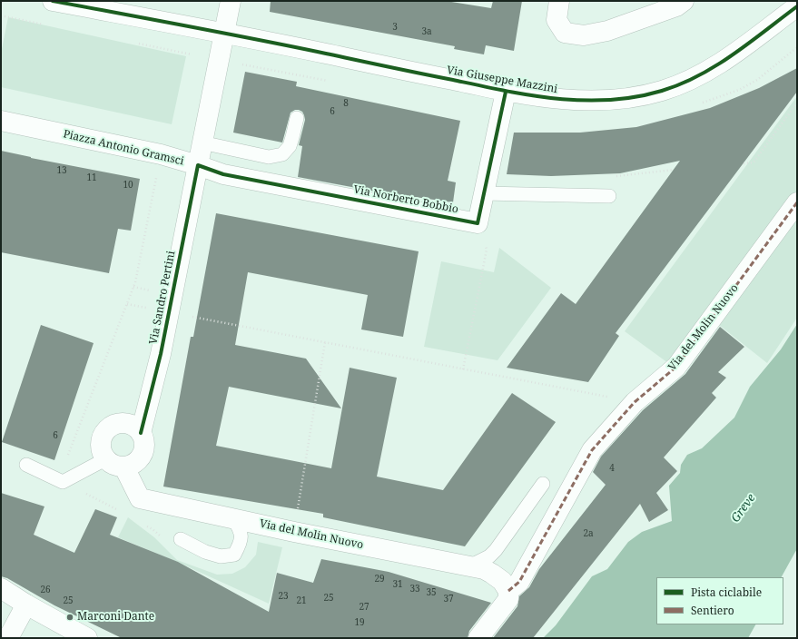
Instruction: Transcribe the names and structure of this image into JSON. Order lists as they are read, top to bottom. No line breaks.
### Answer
{"streets":{"street":["Via Giuseppe Mazzini","Piazza Antonio Gramsci","Via Norberto Bobbio","Via Sandro Pertini","Via del Molin Nuovo"]},"crossings":[["Via Giuseppe Mazzini","Piazza Antonio Gramsci"],["Piazza Antonio Gramsci","Via Norberto Bobbio"],["Piazza Antonio Gramsci","Via Sandro Pertini"],["Via Norberto Bobbio","Via Sandro Pertini"],["Via Sandro Pertini","Via del Molin Nuovo"]],"water":["Greve"],"places":["Marconi Dante"],"house_numbers":["3","3a","8","6","13","11","10","6","4","2a","29","31","33","26","35","23","25","37","25","21","27","19"],"legend":["Pista ciclabile","Sentiero"]}
